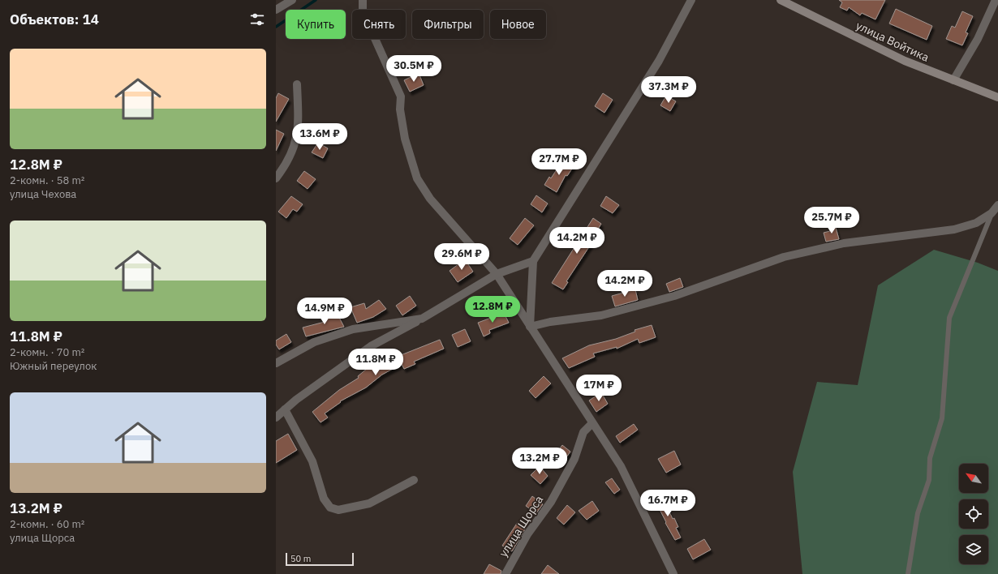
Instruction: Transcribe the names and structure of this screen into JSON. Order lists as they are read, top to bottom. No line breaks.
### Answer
{"streets":{"main road":["улица Войтика"],"street":["улица Щорса"]},"scale_bar":"50 m","north":"top left","page":{"heading":"Объектов: 14","chip":["Купить","Снять","Фильтры","Новое"],"list":[{"name":"12.8M ₽","note":"2-комн. · 58 m² · улица Чехова"},{"name":"11.8M ₽","note":"2-комн. · 70 m² · Южный переулок"},{"name":"13.2M ₽","note":"2-комн. · 60 m² · улица Щорса"}],"price":["30.5M ₽","37.3M ₽","13.6M ₽","27.7M ₽","25.7M ₽","14.2M ₽","29.6M ₽","14.2M ₽","12.8M ₽","14.9M ₽","11.8M ₽","17M ₽","13.2M ₽","16.7M ₽"],"scale":"50 m"}}
